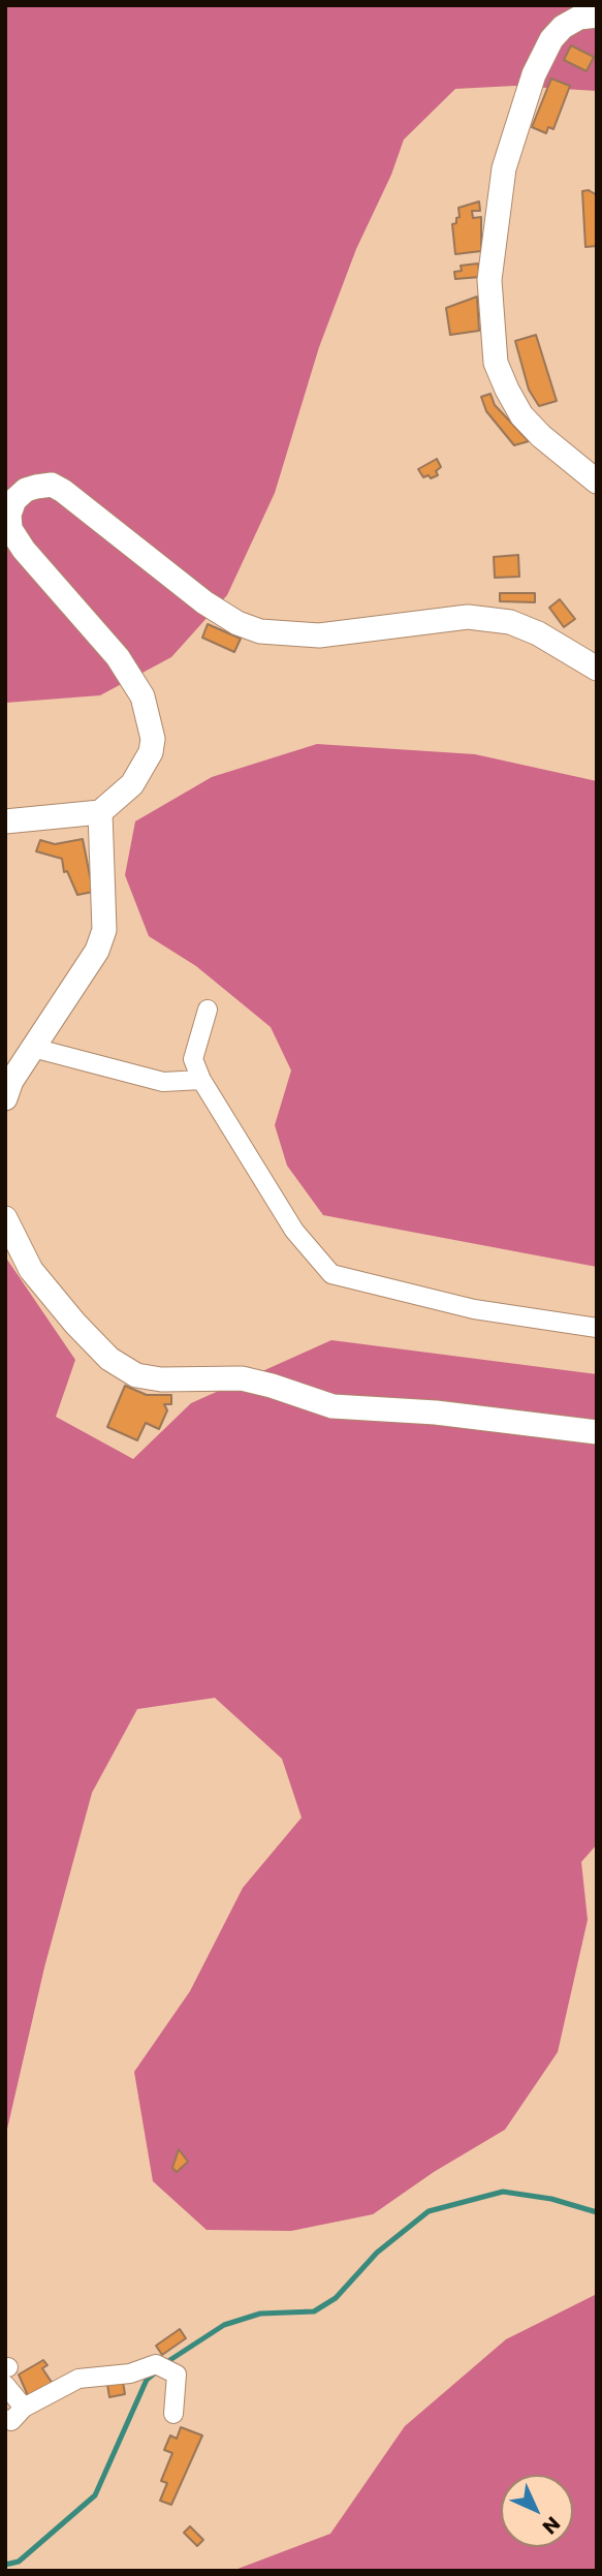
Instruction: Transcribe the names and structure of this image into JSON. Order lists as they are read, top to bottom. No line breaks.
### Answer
{"north":"bottom right"}
